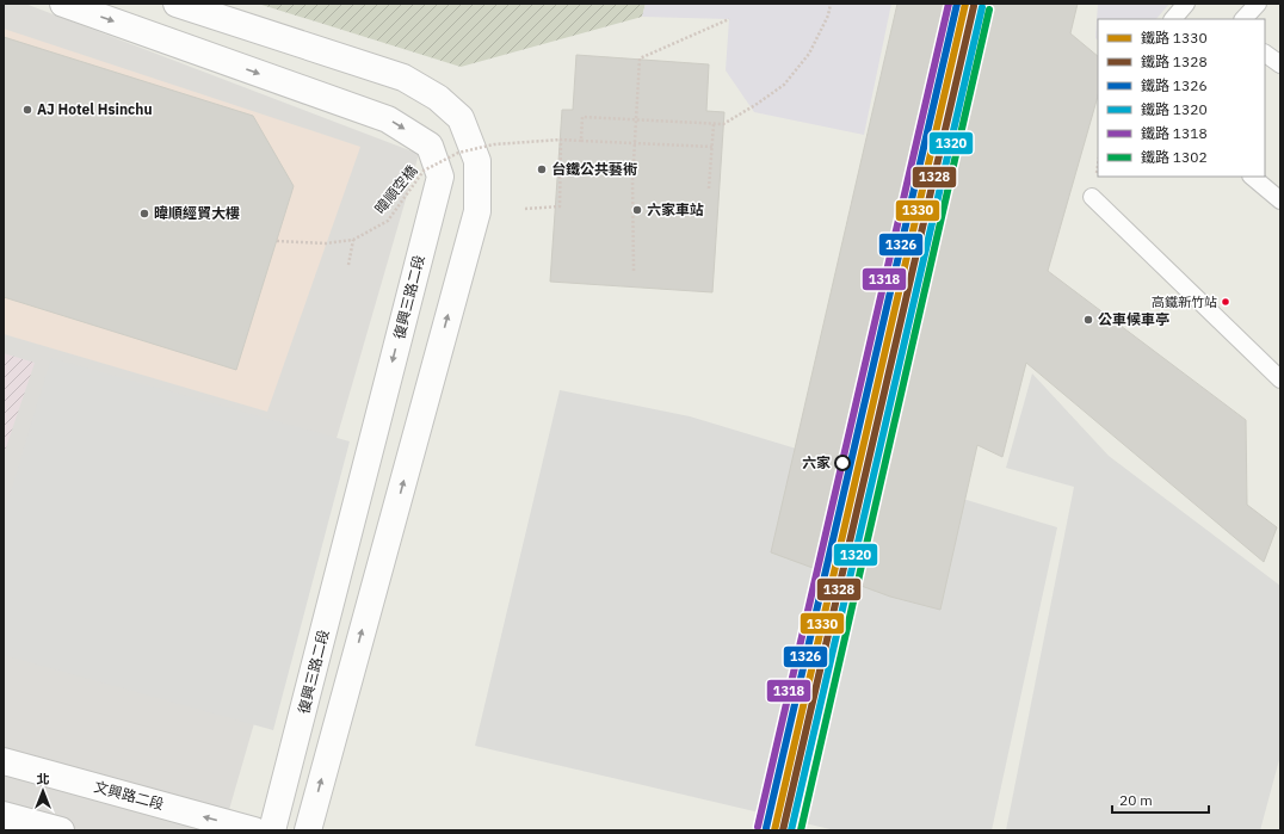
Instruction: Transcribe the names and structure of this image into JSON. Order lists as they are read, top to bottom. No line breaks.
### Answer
{"streets":{"street":["復興三路二段","文興路二段"],"path":["暐順空橋"]},"one_way":["文興路二段"],"places":["AJ Hotel Hsinchu","台鐵公共藝術","六家車站","暐順經貿大樓","高鐵新竹站","公車候車亭","六家"],"lines":["rail line 1330","rail line 1326","rail line 1318","rail line 1328","rail line 1320","rail line 1302"],"legend":["鐵路 1330","鐵路 1328","鐵路 1326","鐵路 1320","鐵路 1318","鐵路 1302"],"scale_bar":"20 m","north":"top"}
